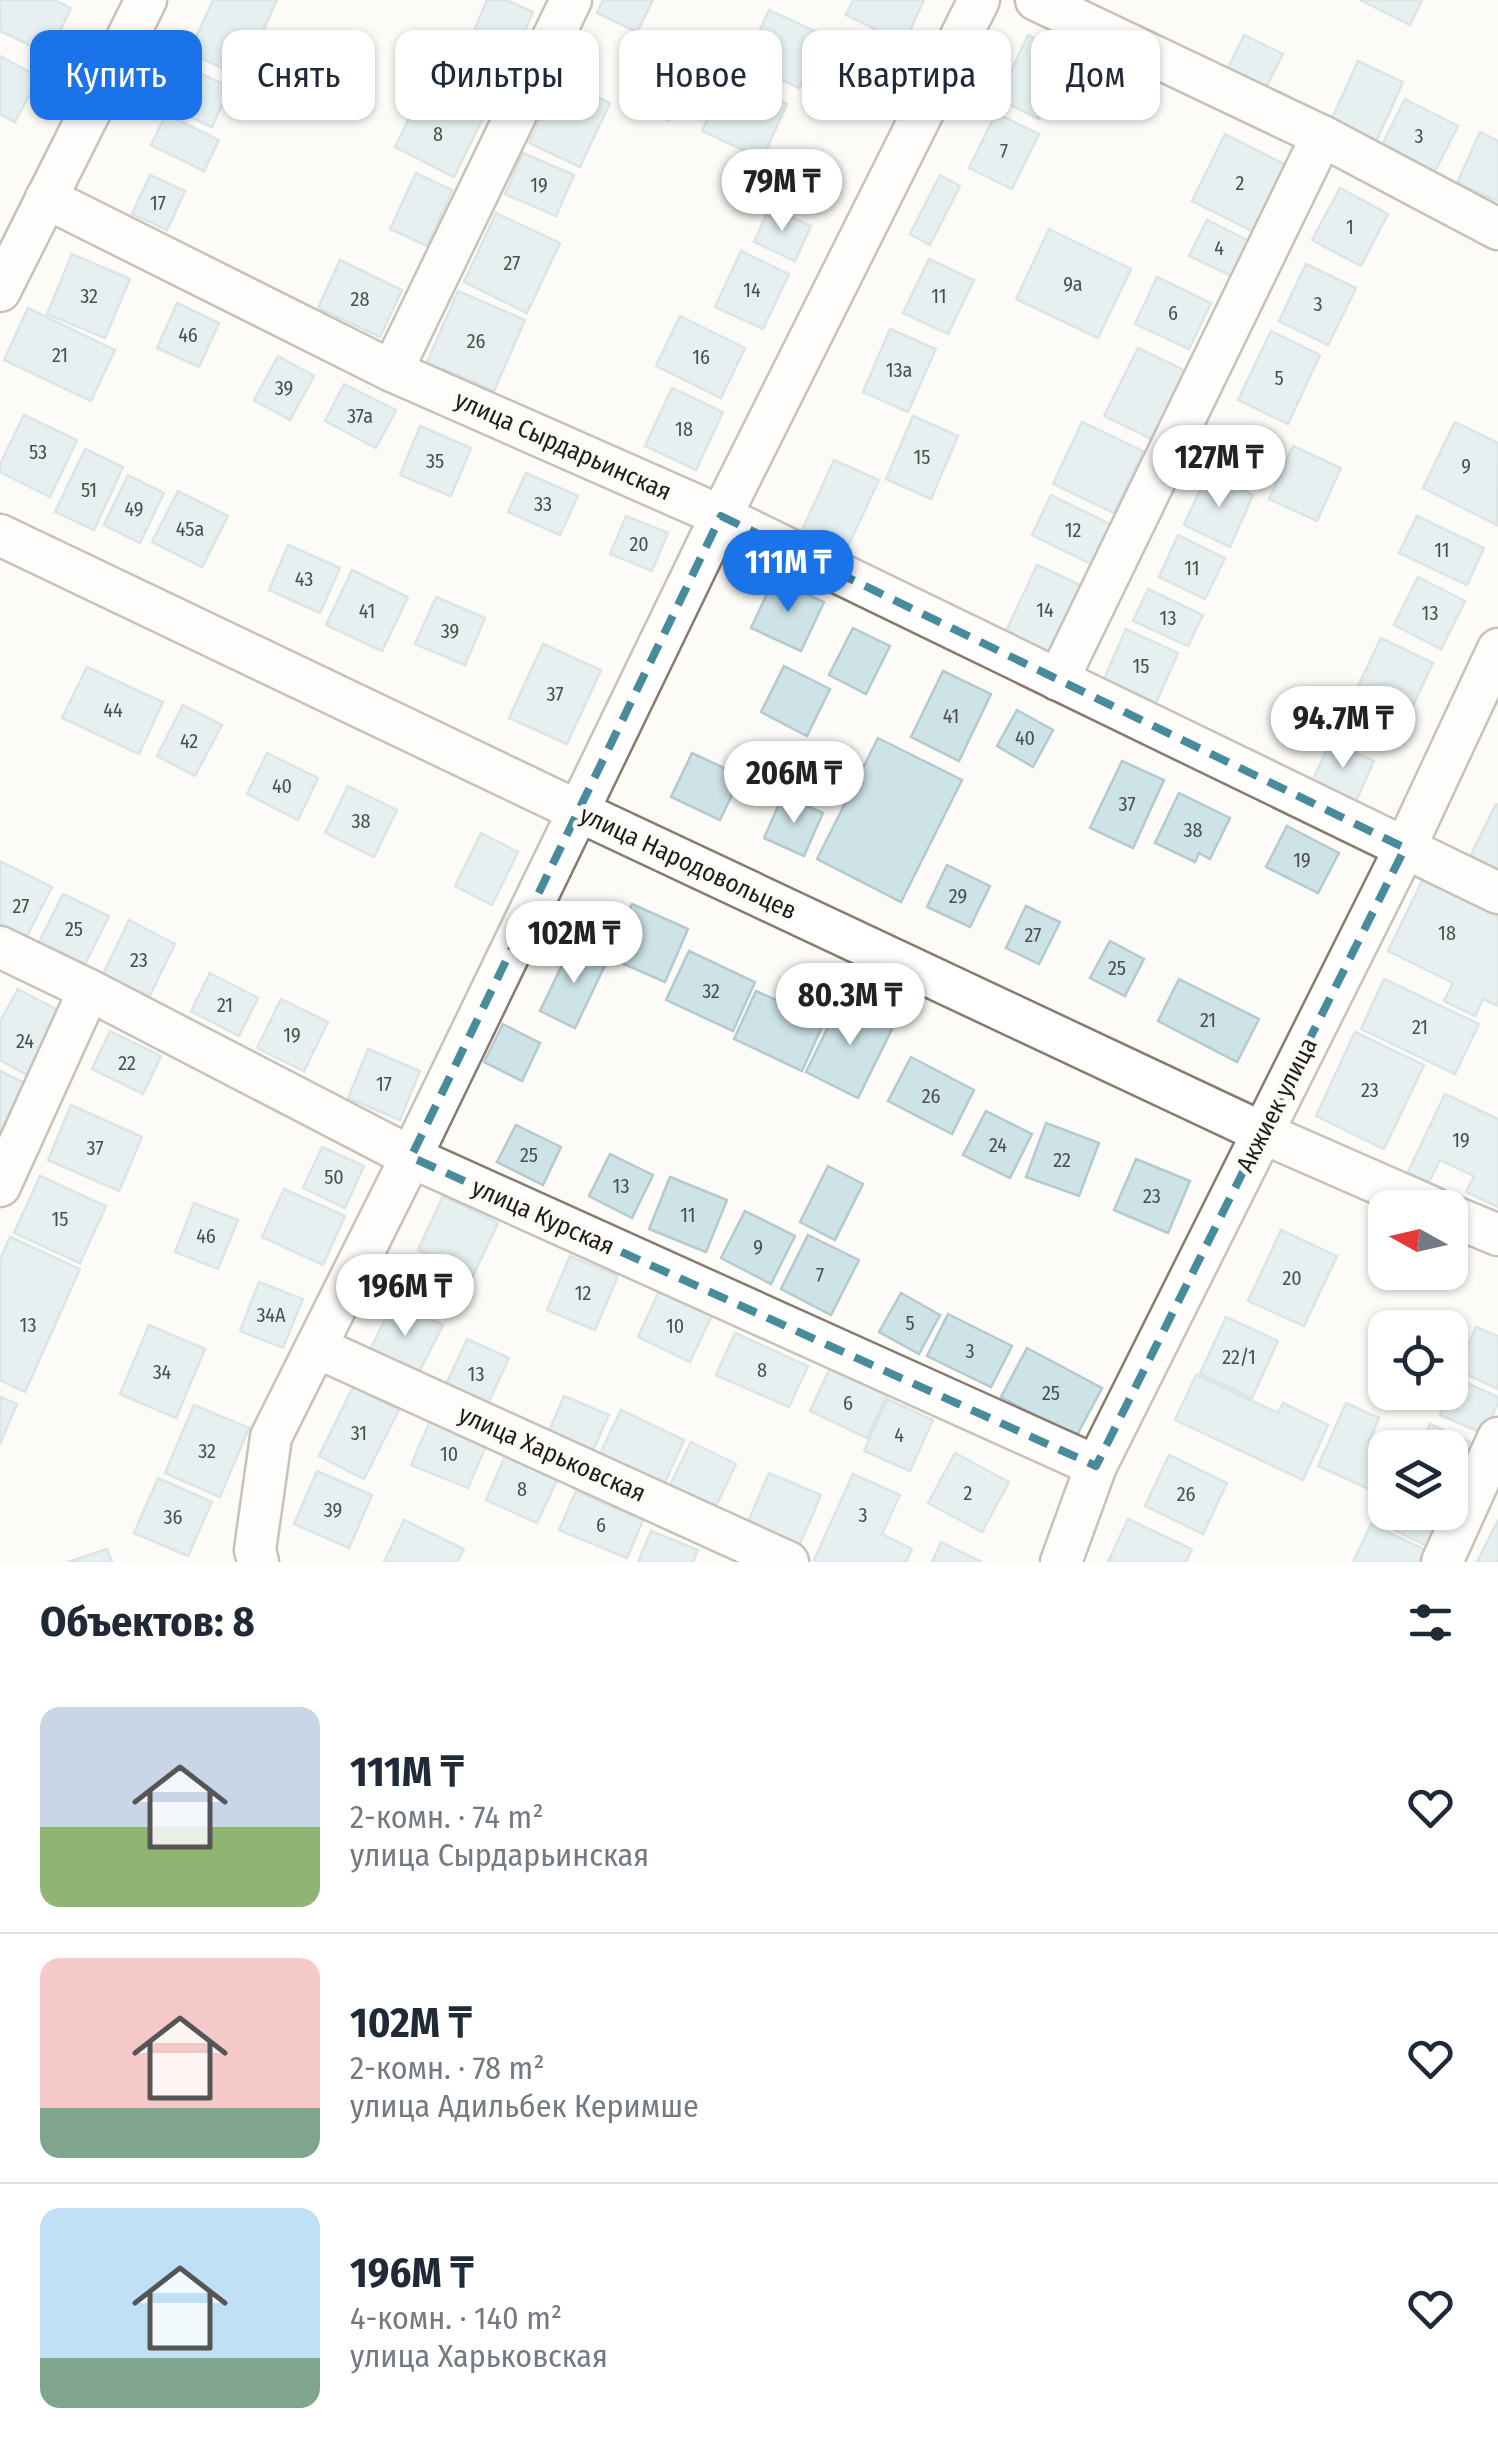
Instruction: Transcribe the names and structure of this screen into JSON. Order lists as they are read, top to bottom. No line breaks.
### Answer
{"streets":{"street":["улица Сырдарьинская","улица Народовольцев","Акжиек улица","улица Курская","улица Харьковская"]},"crossings":[["улица Сырдарьинская","Акжиек улица"],["улица Народовольцев","Акжиек улица"],["Акжиек улица","улица Курская"]],"house_numbers":["8","3","7","2","19","17","1","4","27","9а","14","32","11","28","3","6","46","26","21","16","13а","5","39","37а","18","53","15","35","9","51","33","49","45а","12","20","11","11","43","14","41","13","13","39","15","37","44","41","40","42","40","37","38","38","19","29","27","25","18","27","23","25","32","21","21","21","19","24","22","17","23","26","19","24","37","25","22","50","13","23","11","15","46","9","7","20","12","34А","5","13","10","3","22/1","8","34","13","25","6","31","4","32","10","8","2","26","39","3","36","6"],"north":"left","page":{"chip":["Купить","Снять","Фильтры","Новое","Квартира","Дом"],"price":["79M ₸","127M ₸","111M ₸","94.7M ₸","206M ₸","102M ₸","80.3M ₸","196M ₸"],"heading":"Объектов: 8","list":[{"name":"111M ₸","note":"2-комн. · 74 m² · улица Сырдарьинская"},{"name":"102M ₸","note":"2-комн. · 78 m² · улица Адильбек Керимше"},{"name":"196M ₸","note":"4-комн. · 140 m² · улица Харьковская"}]}}
